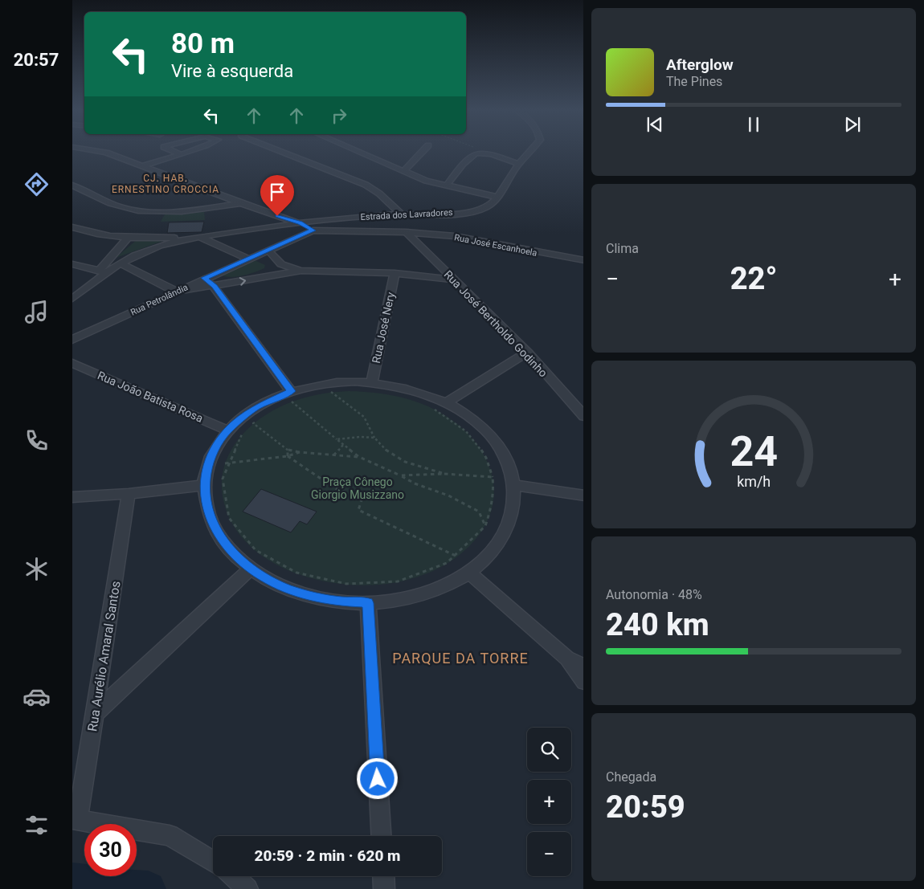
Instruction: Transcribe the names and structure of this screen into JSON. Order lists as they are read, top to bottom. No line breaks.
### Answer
{"streets":{"street":["Estrada dos Lavradores","Rua José Escanhoela","Rua Petrolândia","Rua José Bertholdo Godinho","Rua José Nery","Rua João Batista Rosa","Rua Aurélio Amaral Santos"]},"crossings":[["Rua José Escanhoela","Rua Petrolândia"],["Rua José Escanhoela","Rua José Bertholdo Godinho"]],"districts":["CJ. HAB. ERNESTINO CROCCIA","PARQUE DA TORRE"],"parks":["Praça Cônego Giorgio Musizzano"],"page":{"tabs":"20:57","turn":["80 m","Vire à esquerda"],"song":["Afterglow","The Pines"],"tile":["Clima",["Autonomia · 48%","240 km"],["Chegada","20:59"]],"heat":["−","22°","+"],"map_buttons":["+","−"],"limit":"30","trip":"20:59 · 2 min · 620 m","gauge":["24","km/h"]}}
